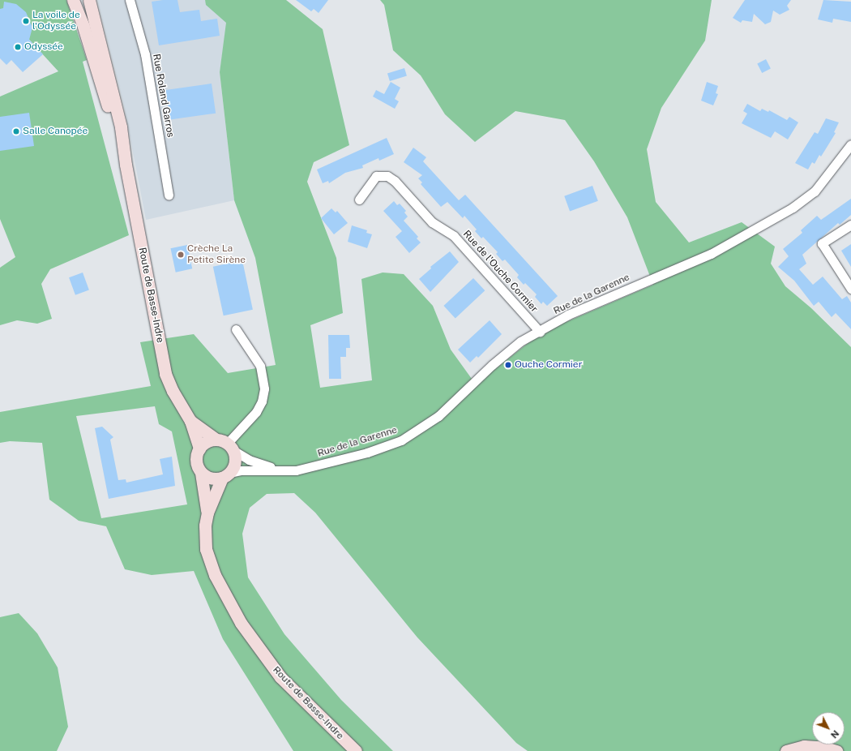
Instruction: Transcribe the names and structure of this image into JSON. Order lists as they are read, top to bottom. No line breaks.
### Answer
{"streets":{"main road":["Route de Basse-Indre"],"street":["Rue Roland Garros","Rue de l'Ouche Cormier","Rue de la Garenne"]},"crossings":[["Rue de l'Ouche Cormier","Rue de la Garenne"],["Rue de la Garenne","Route de Basse-Indre"]],"places":["La voile de l'Odyssée","Odyssée","Salle Canopée","Crèche La Petite Sirène","Ouche Cormier"],"north":"bottom right"}
